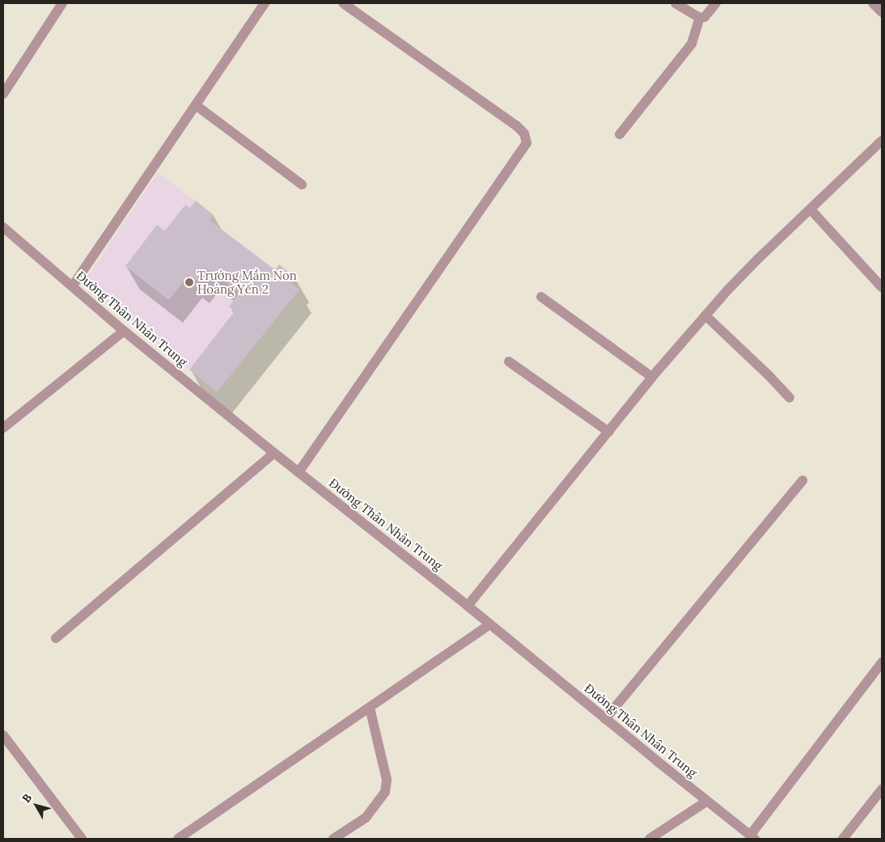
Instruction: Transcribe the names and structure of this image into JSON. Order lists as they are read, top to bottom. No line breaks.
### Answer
{"streets":{"street":["Đường Thân Nhân Trung"]},"places":["Trường Mầm Non Hoàng Yến 2"],"north":"top left"}
